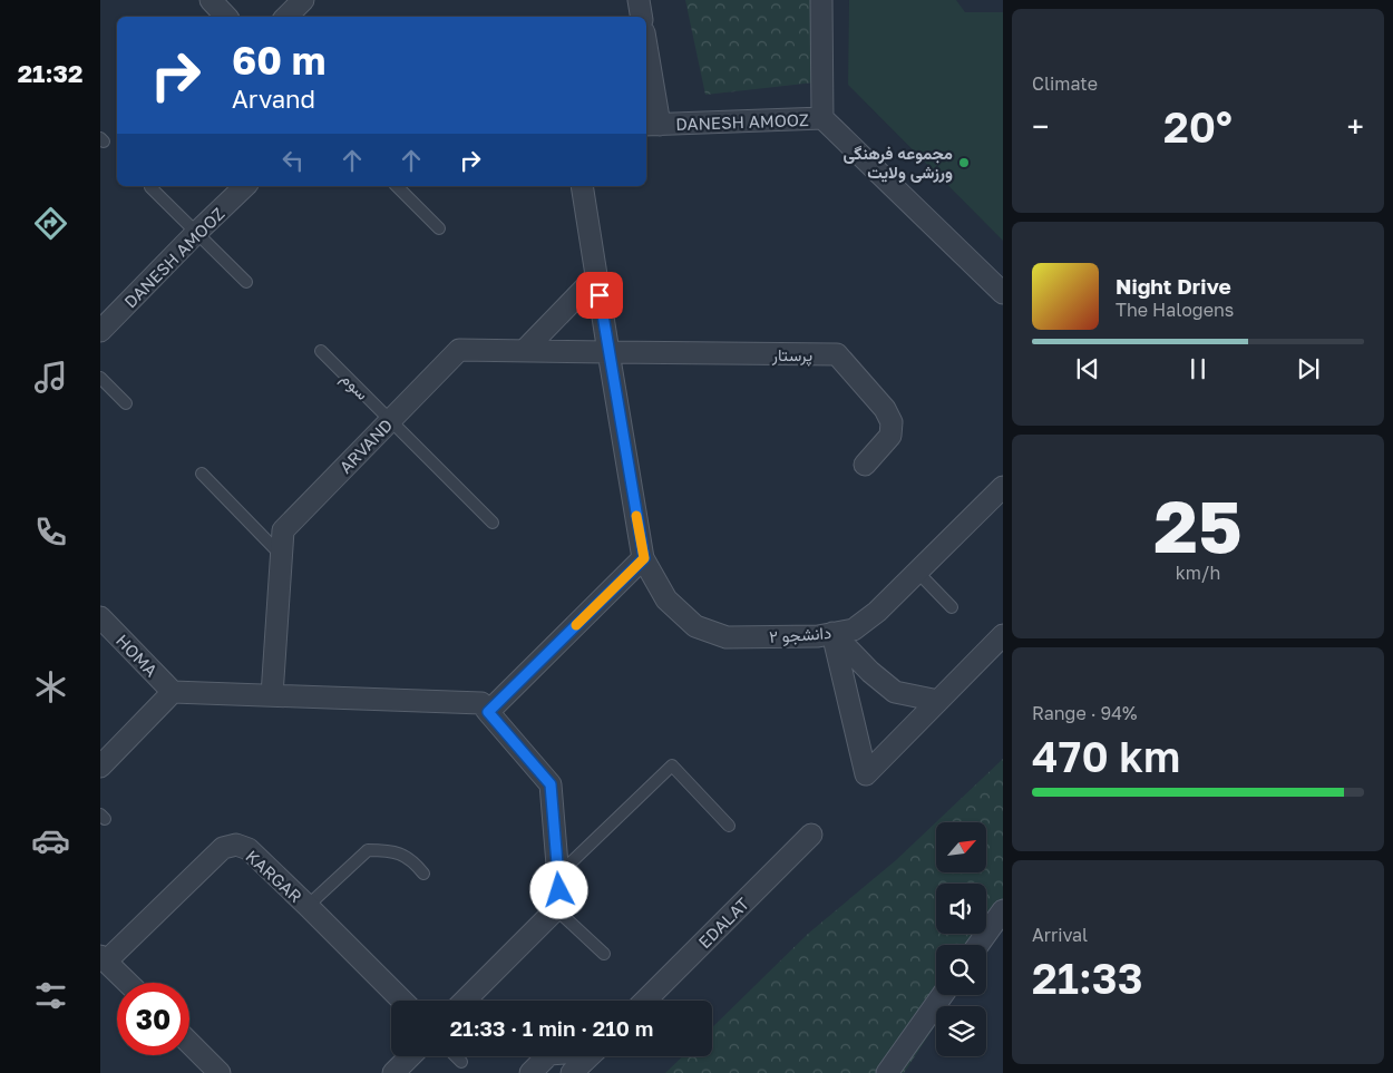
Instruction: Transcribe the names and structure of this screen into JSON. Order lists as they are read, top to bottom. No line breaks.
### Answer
{"streets":{"street":["DANESH AMOOZ","پرستار","ARVAND","دانشجو ۲","HOMA","KARGAR","EDALAT"],"lane":["سوم"]},"crossings":[["پرستار","ARVAND"],["پرستار","دانشجو ۲"],["سوم","ARVAND"],["ARVAND","دانشجو ۲"]],"places":["مجموعه فرهنگی ورزشی ولایت"],"north":"top right","page":{"tabs":"21:32","tile":["Climate",["25","km/h"],["Range · 94%","470 km"],["Arrival","21:33"]],"turn":["60 m","Arvand"],"heat":["−","20°","+"],"song":["Night Drive","The Halogens"],"limit":"30","trip":"21:33 · 1 min · 210 m"}}
